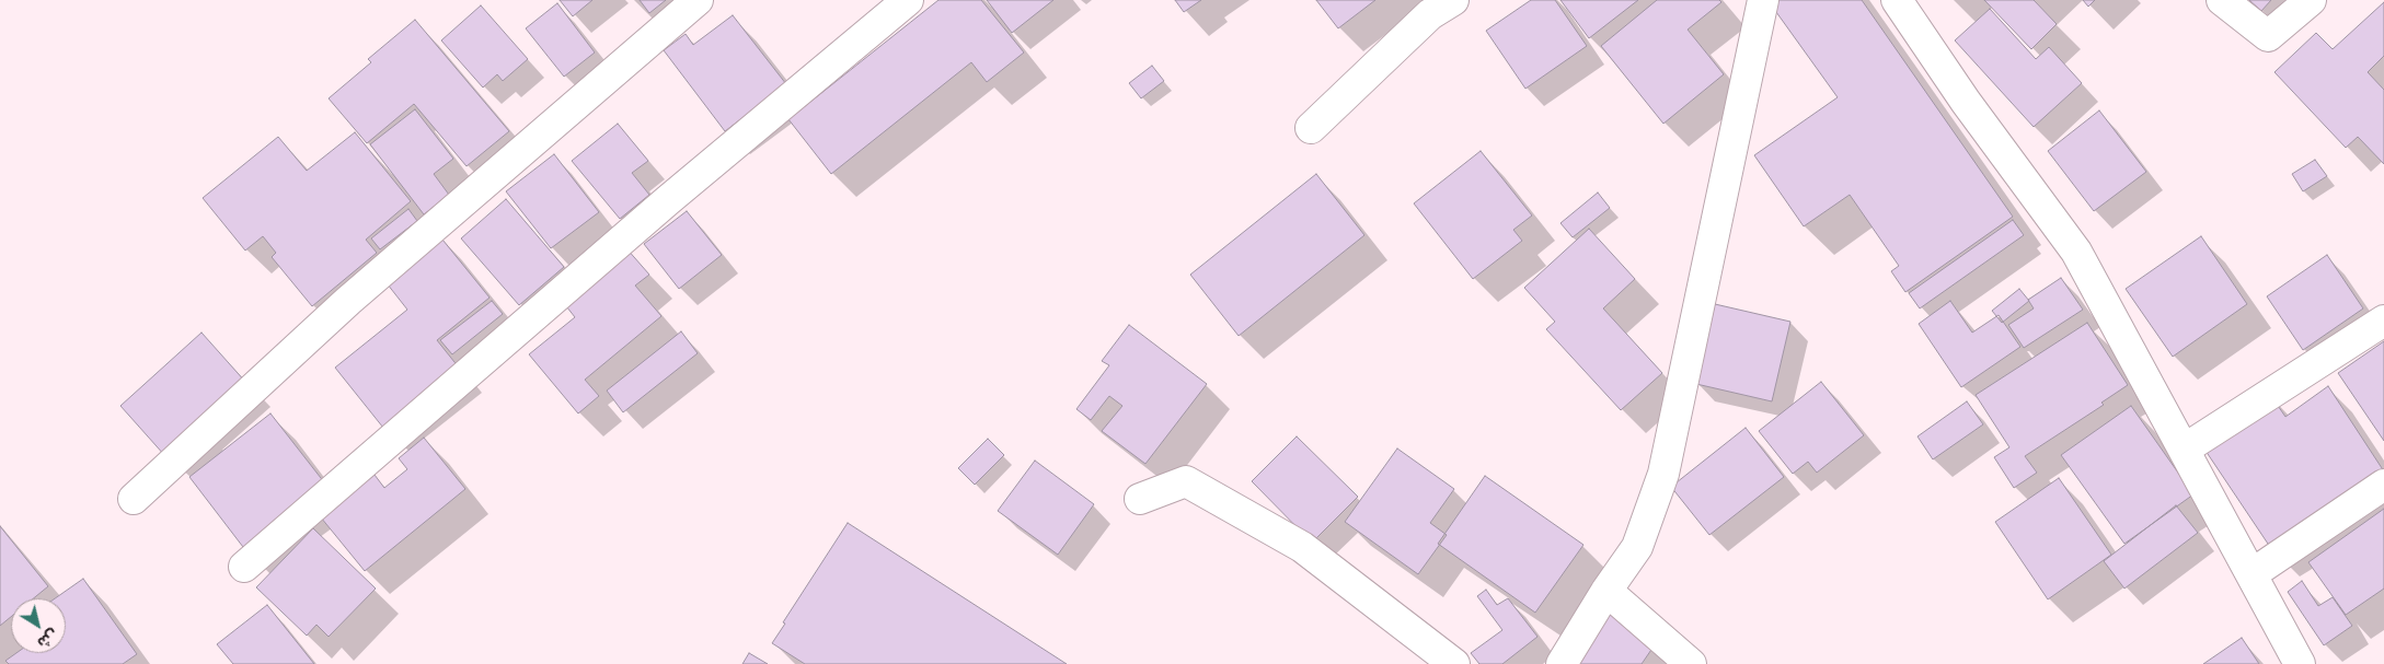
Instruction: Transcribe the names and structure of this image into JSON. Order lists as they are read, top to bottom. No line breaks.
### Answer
{"north":"bottom right"}
